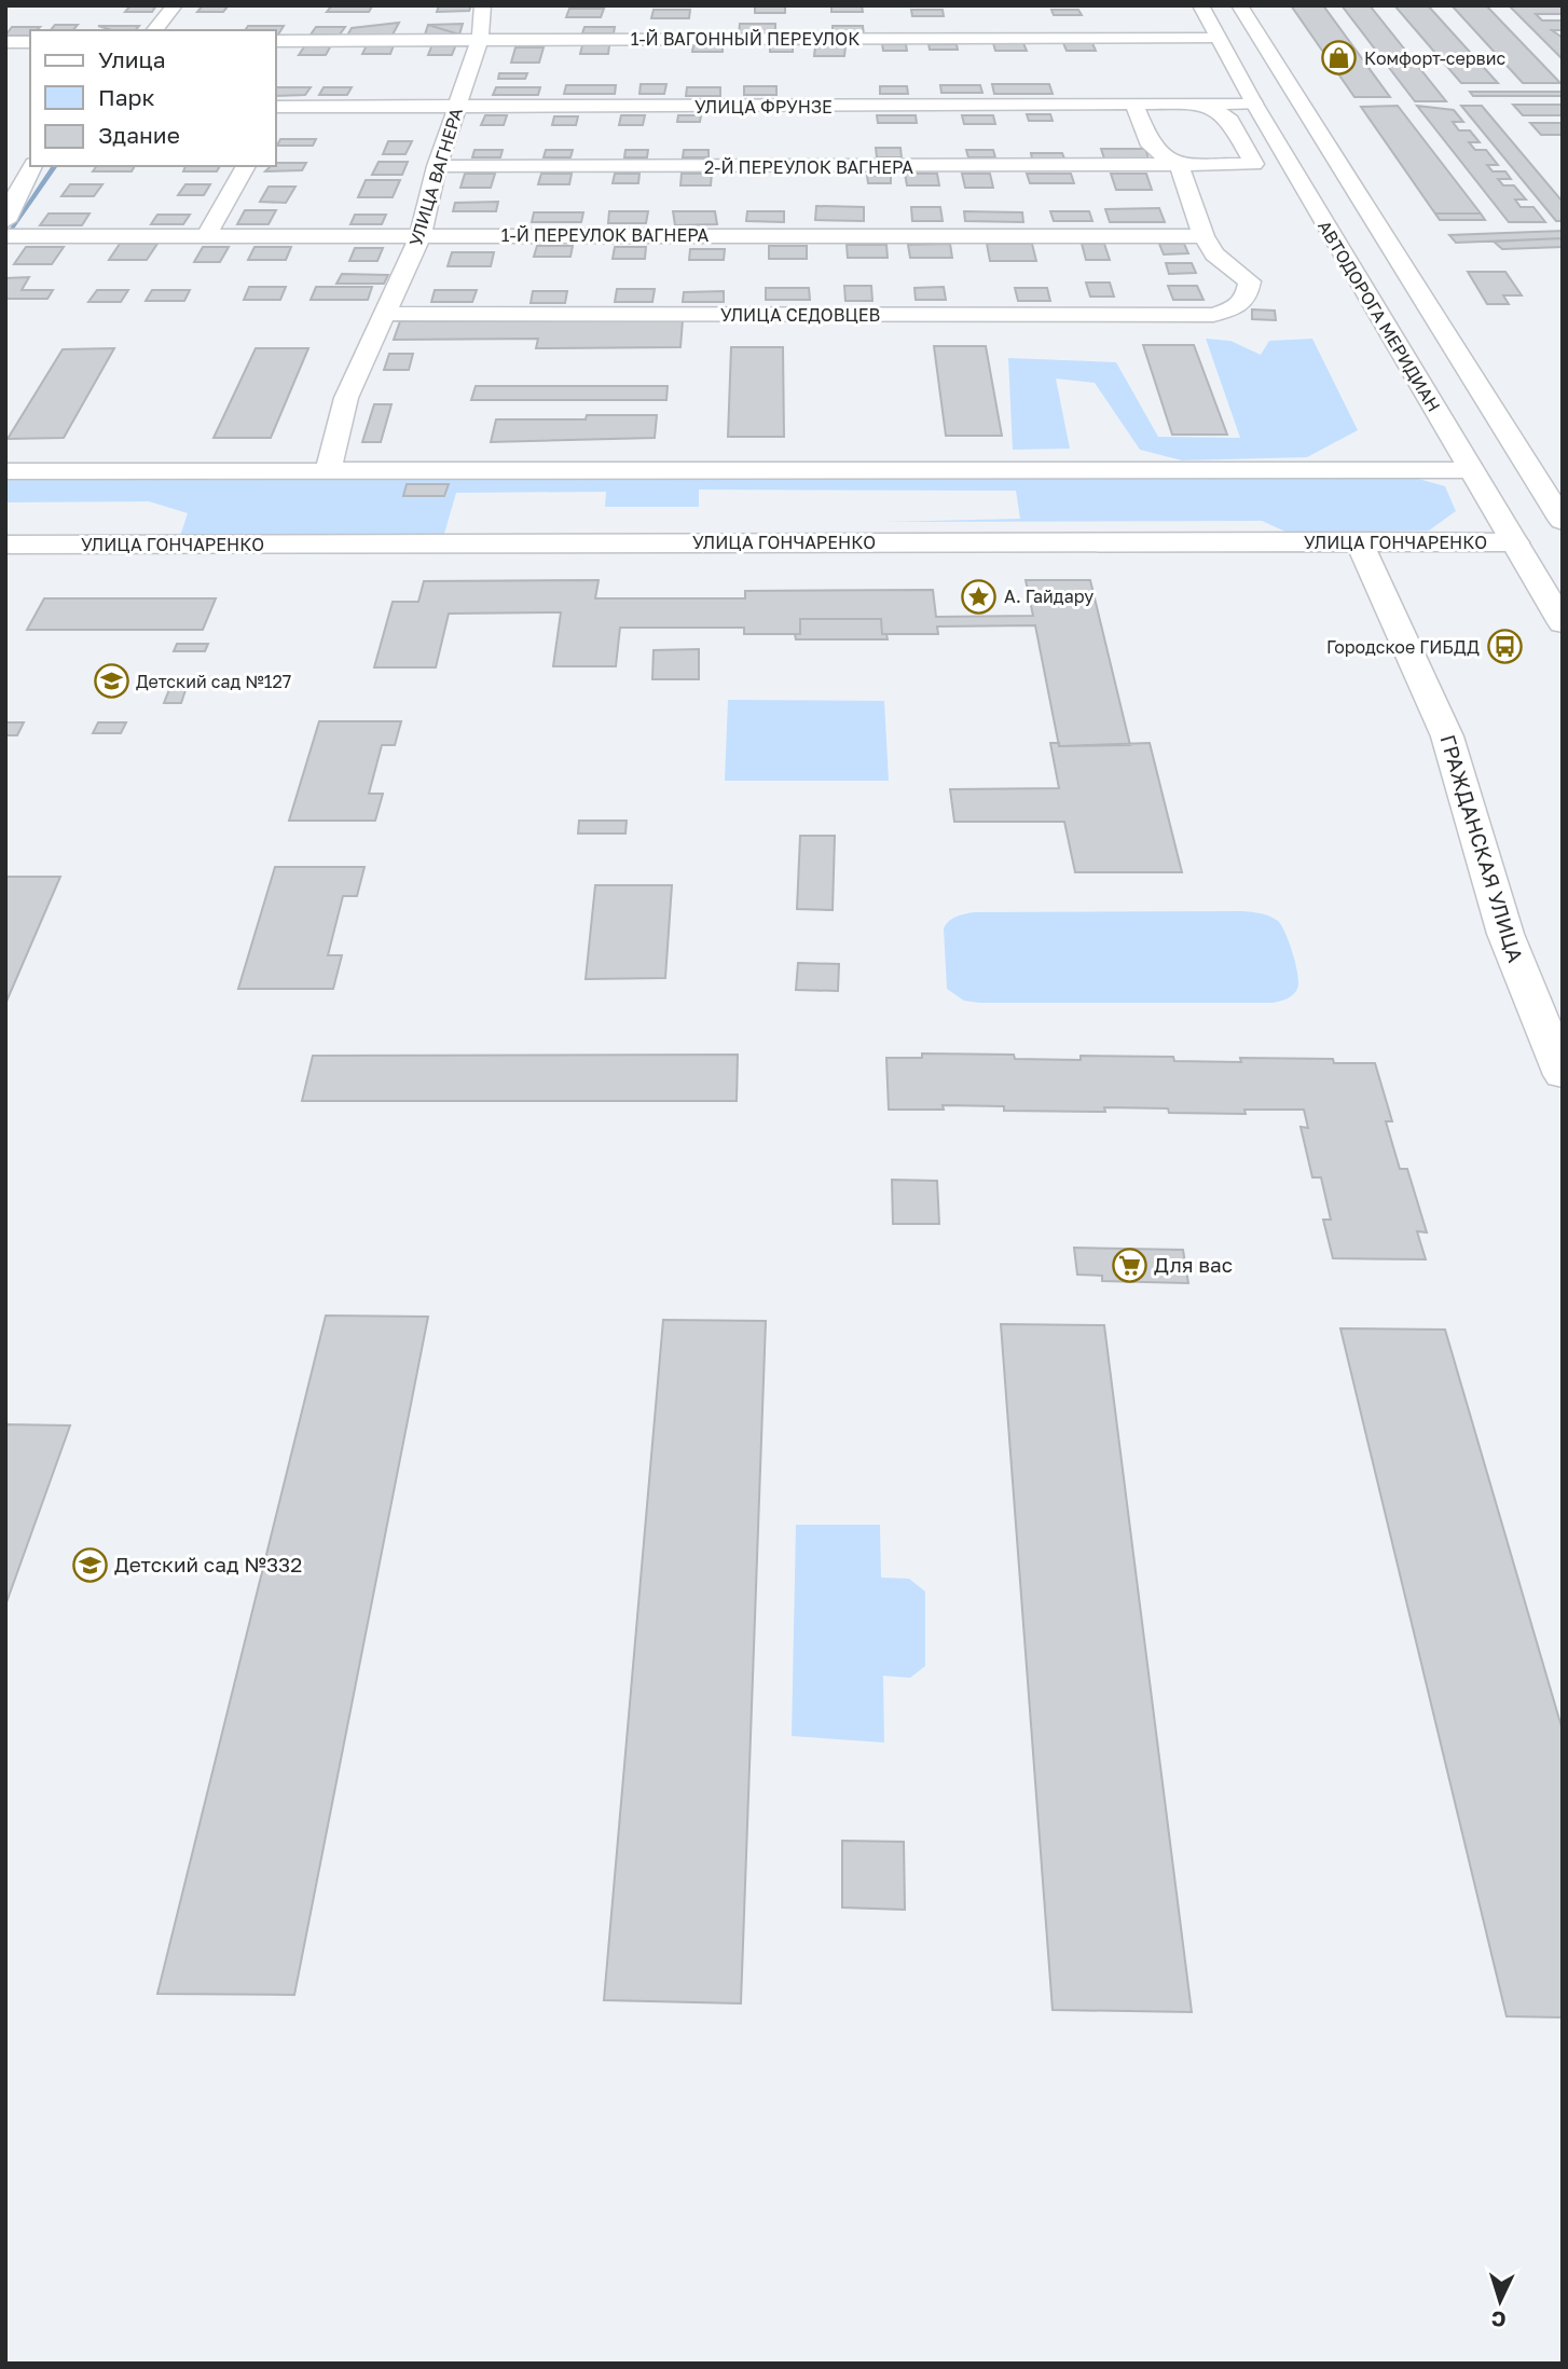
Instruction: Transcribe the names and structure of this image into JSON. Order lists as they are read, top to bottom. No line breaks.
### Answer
{"streets":{"street":["1-Й ВАГОННЫЙ ПЕРЕУЛОК","УЛИЦА ФРУНЗЕ","2-Й ПЕРЕУЛОК ВАГНЕРА","УЛИЦА ВАГНЕРА","1-Й ПЕРЕУЛОК ВАГНЕРА","УЛИЦА СЕДОВЦЕВ","АВТОДОРОГА МЕРИДИАН","УЛИЦА ГОНЧАРЕНКО","ГРАЖДАНСКАЯ УЛИЦА"]},"crossings":[["1-Й ВАГОННЫЙ ПЕРЕУЛОК","УЛИЦА ВАГНЕРА"],["1-Й ВАГОННЫЙ ПЕРЕУЛОК","АВТОДОРОГА МЕРИДИАН"],["УЛИЦА ФРУНЗЕ","2-Й ПЕРЕУЛОК ВАГНЕРА"],["УЛИЦА ФРУНЗЕ","УЛИЦА ВАГНЕРА"],["УЛИЦА ФРУНЗЕ","АВТОДОРОГА МЕРИДИАН"],["2-Й ПЕРЕУЛОК ВАГНЕРА","УЛИЦА ВАГНЕРА"],["УЛИЦА ВАГНЕРА","1-Й ПЕРЕУЛОК ВАГНЕРА"],["УЛИЦА ВАГНЕРА","УЛИЦА СЕДОВЦЕВ"],["1-Й ПЕРЕУЛОК ВАГНЕРА","УЛИЦА СЕДОВЦЕВ"],["АВТОДОРОГА МЕРИДИАН","УЛИЦА ГОНЧАРЕНКО"],["УЛИЦА ГОНЧАРЕНКО","ГРАЖДАНСКАЯ УЛИЦА"]],"places":{"shop":["Комфорт-сервис"],"place":["А. Гайдару"],"bus stop":["Городское ГИБДД"],"school or university":["Детский сад №127","Детский сад №332"],"supermarket":["Для вас"]},"legend":["Улица","Парк","Здание"],"north":"bottom"}
